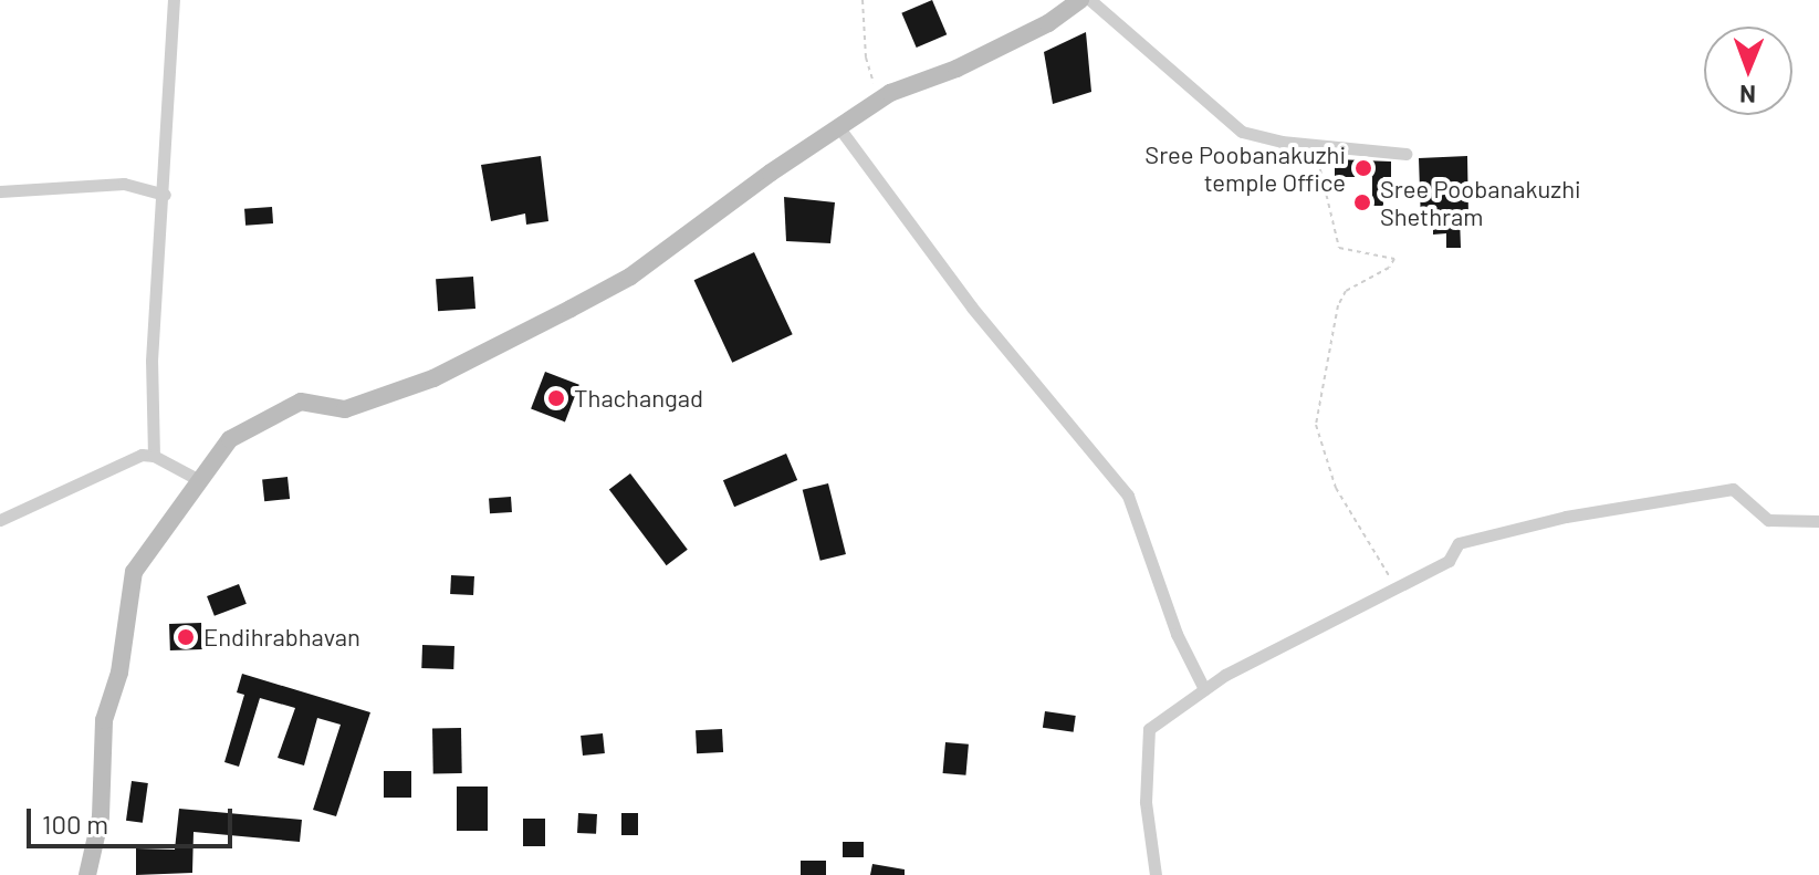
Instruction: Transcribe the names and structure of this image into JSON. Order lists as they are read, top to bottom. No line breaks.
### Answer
{"places":["Sree Poobanakuzhi temple Office","Sree Poobanakuzhi Shethram","Thachangad","Endihrabhavan"],"scale_bar":"100 m","north":"bottom"}
